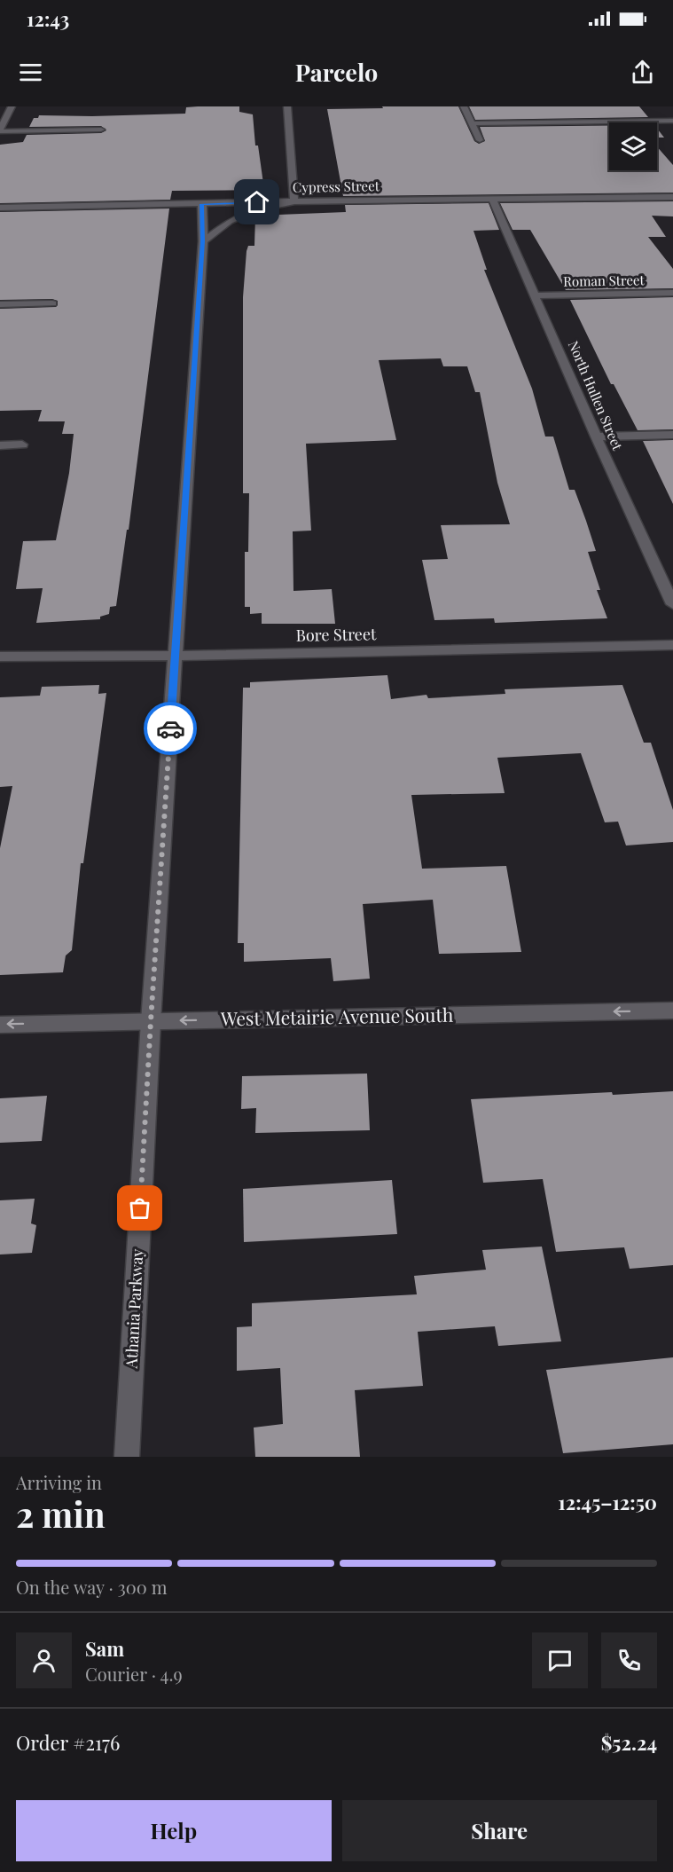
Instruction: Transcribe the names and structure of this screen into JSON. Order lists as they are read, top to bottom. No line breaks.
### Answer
{"streets":{"street":["Cypress Street","Roman Street","North Hullen Street","Bore Street","West Metairie Avenue South","Athania Parkway"]},"crossings":[["Cypress Street","North Hullen Street"],["Cypress Street","Athania Parkway"],["Roman Street","North Hullen Street"],["Bore Street","Athania Parkway"],["West Metairie Avenue South","Athania Parkway"]],"one_way":["West Metairie Avenue South"],"page":{"status":"12:43","header":"Parcelo","heading":["2 min","Arriving in","12:45–12:50"],"panel":["Sam","Courier · 4.9","Order #2176","$52.24"],"bar":"On the way · 300 m","buttons":["Help","Share"]}}
